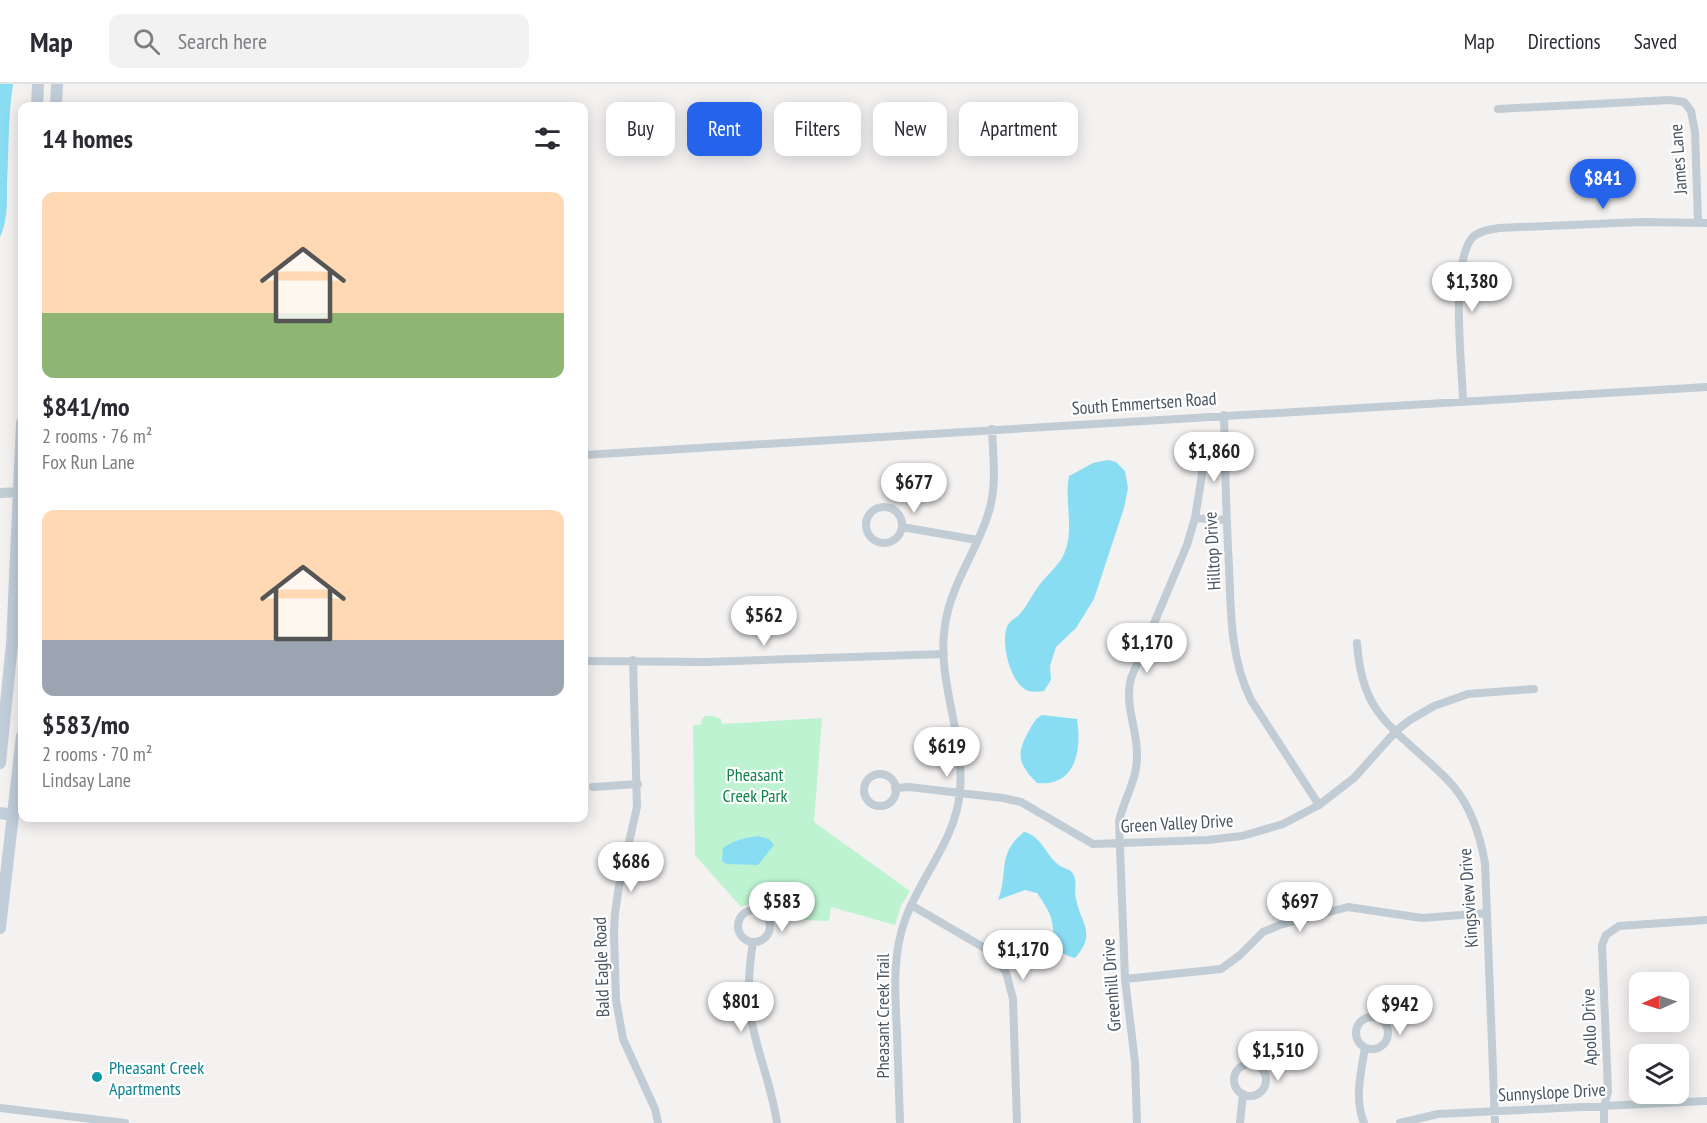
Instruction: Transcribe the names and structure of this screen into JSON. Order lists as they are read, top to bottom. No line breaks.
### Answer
{"streets":{"street":["James Lane","South Emmertsen Road","Hilltop Drive","Green Valley Drive","Kingsview Drive","Bald Eagle Road","Greenhill Drive","Pheasant Creek Trail","Apollo Drive","Sunnyslope Drive"]},"crossings":[["South Emmertsen Road","Hilltop Drive"],["South Emmertsen Road","Pheasant Creek Trail"],["Hilltop Drive","Green Valley Drive"],["Green Valley Drive","Kingsview Drive"],["Green Valley Drive","Greenhill Drive"],["Green Valley Drive","Pheasant Creek Trail"],["Kingsview Drive","Sunnyslope Drive"],["Apollo Drive","Sunnyslope Drive"]],"parks":["Pheasant Creek Park"],"places":["Pheasant Creek Apartments"],"north":"left","page":{"header":"Map","search":"Search here","nav":["Map","Directions","Saved"],"chip":["Buy","Rent","Filters","New","Apartment"],"heading":"14 homes","price":["$841","$1,380","$1,860","$677","$562","$1,170","$619","$686","$583","$697","$1,170","$801","$942","$1,510"],"list":[{"name":"$841/mo","note":"2 rooms · 76 m² · Fox Run Lane"},{"name":"$583/mo","note":"2 rooms · 70 m² · Lindsay Lane"}]}}
